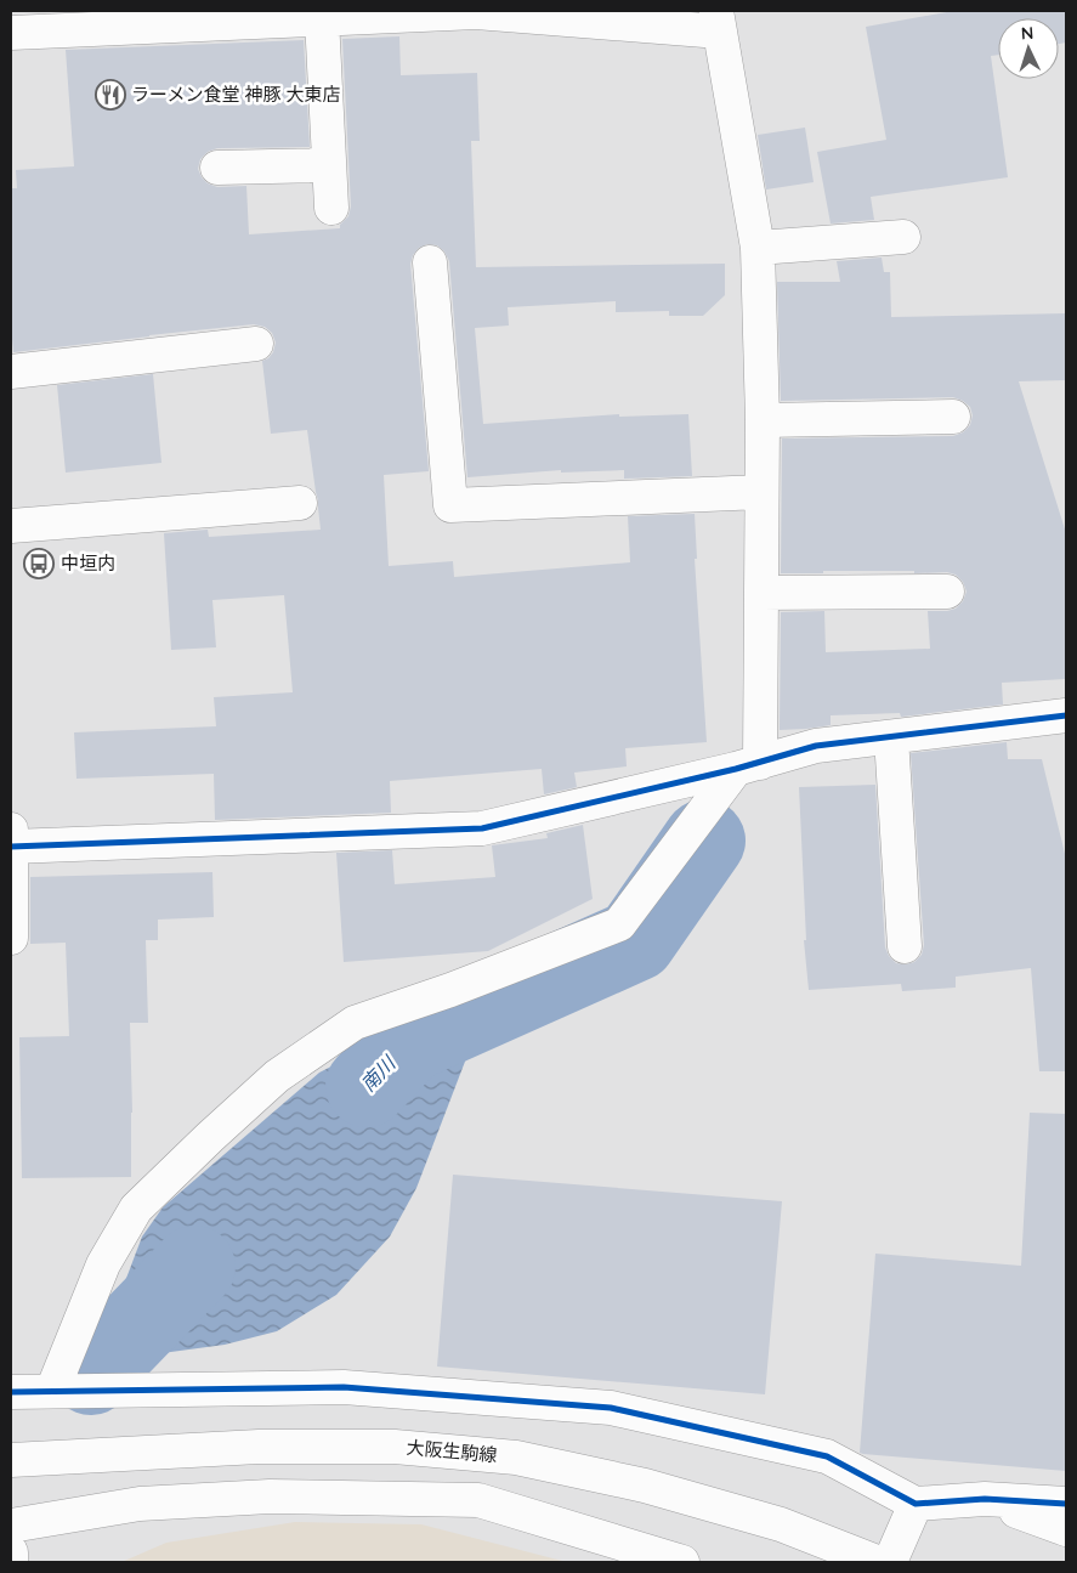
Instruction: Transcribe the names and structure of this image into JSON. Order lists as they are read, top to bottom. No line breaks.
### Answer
{"streets":{"main road":["大阪生駒線"]},"water":["南川"],"places":{"restaurant":["ラーメン食堂 神豚 大東店"],"bus stop":["中垣内"]},"north":"top"}
